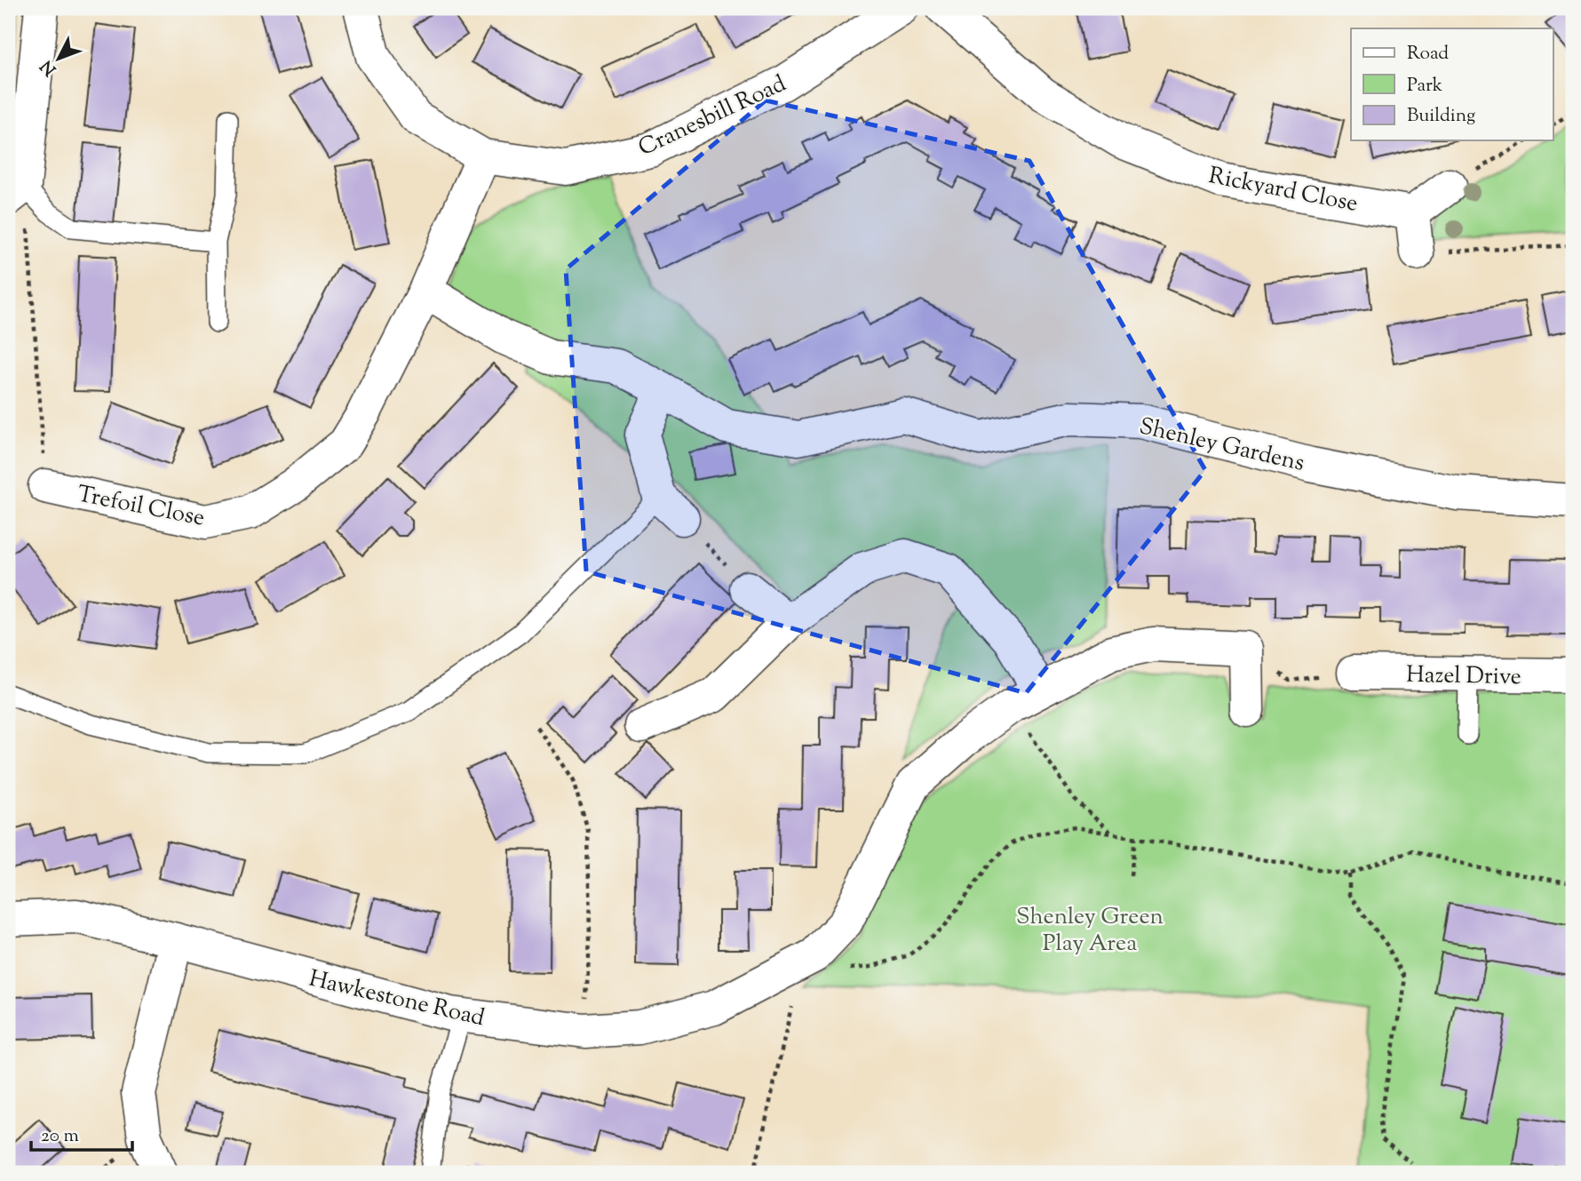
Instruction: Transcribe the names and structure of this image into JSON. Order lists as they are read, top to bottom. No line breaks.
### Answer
{"streets":{"street":["Cranesbill Road","Rickyard Close","Shenley Gardens","Trefoil Close","Hazel Drive","Hawkestone Road"]},"crossings":[["Cranesbill Road","Trefoil Close"],["Shenley Gardens","Trefoil Close"]],"parks":["Shenley Green Play Area"],"legend":["Road","Park","Building"],"scale_bar":"20 m","north":"bottom left"}
